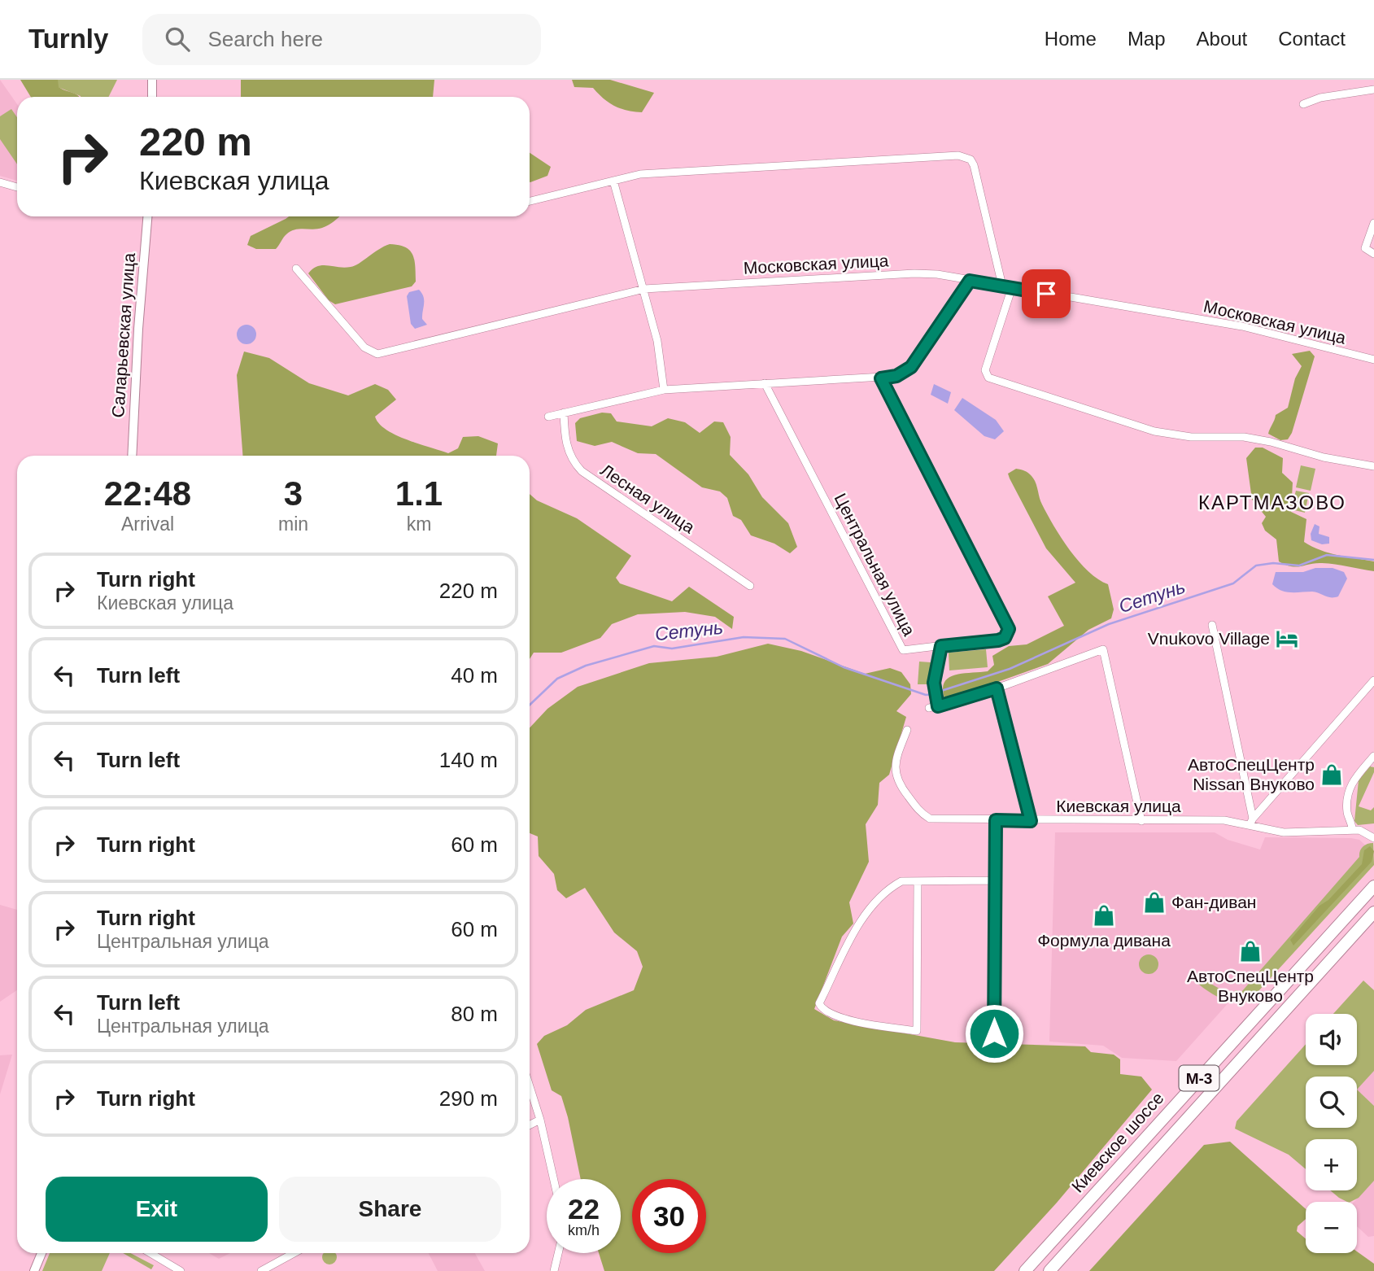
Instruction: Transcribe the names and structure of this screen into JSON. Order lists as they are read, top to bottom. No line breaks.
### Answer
{"streets":{"highway":["М-3","Киевское шоссе"],"street":["Московская улица","Саларьевская улица","Лесная улица","Центральная улица","Киевская улица"]},"districts":["КАРТМАЗОВО"],"water":["Сетунь"],"places":{"hotel":["Vnukovo Village"],"shop":["АвтоСпецЦентр Nissan Внуково","Фан-диван","Формула дивана","АвтоСпецЦентр Внуково"]},"page":{"header":"Turnly","search":"Search here","nav":["Home","Map","About","Contact"],"turn":["220 m","Киевская улица"],"eta":["22:48","Arrival","3","min","1.1","km"],"list":[{"name":"Turn right","note":"Киевская улица","value":"220 m"},{"name":"Turn left","value":"40 m"},{"name":"Turn left","value":"140 m"},{"name":"Turn right","value":"60 m"},{"name":"Turn right","note":"Центральная улица","value":"60 m"},{"name":"Turn left","note":"Центральная улица","value":"80 m"},{"name":"Turn right","value":"290 m"}],"map_buttons":["+","−"],"buttons":["Exit","Share"],"speed":"22 km/h","limit":"30"}}
